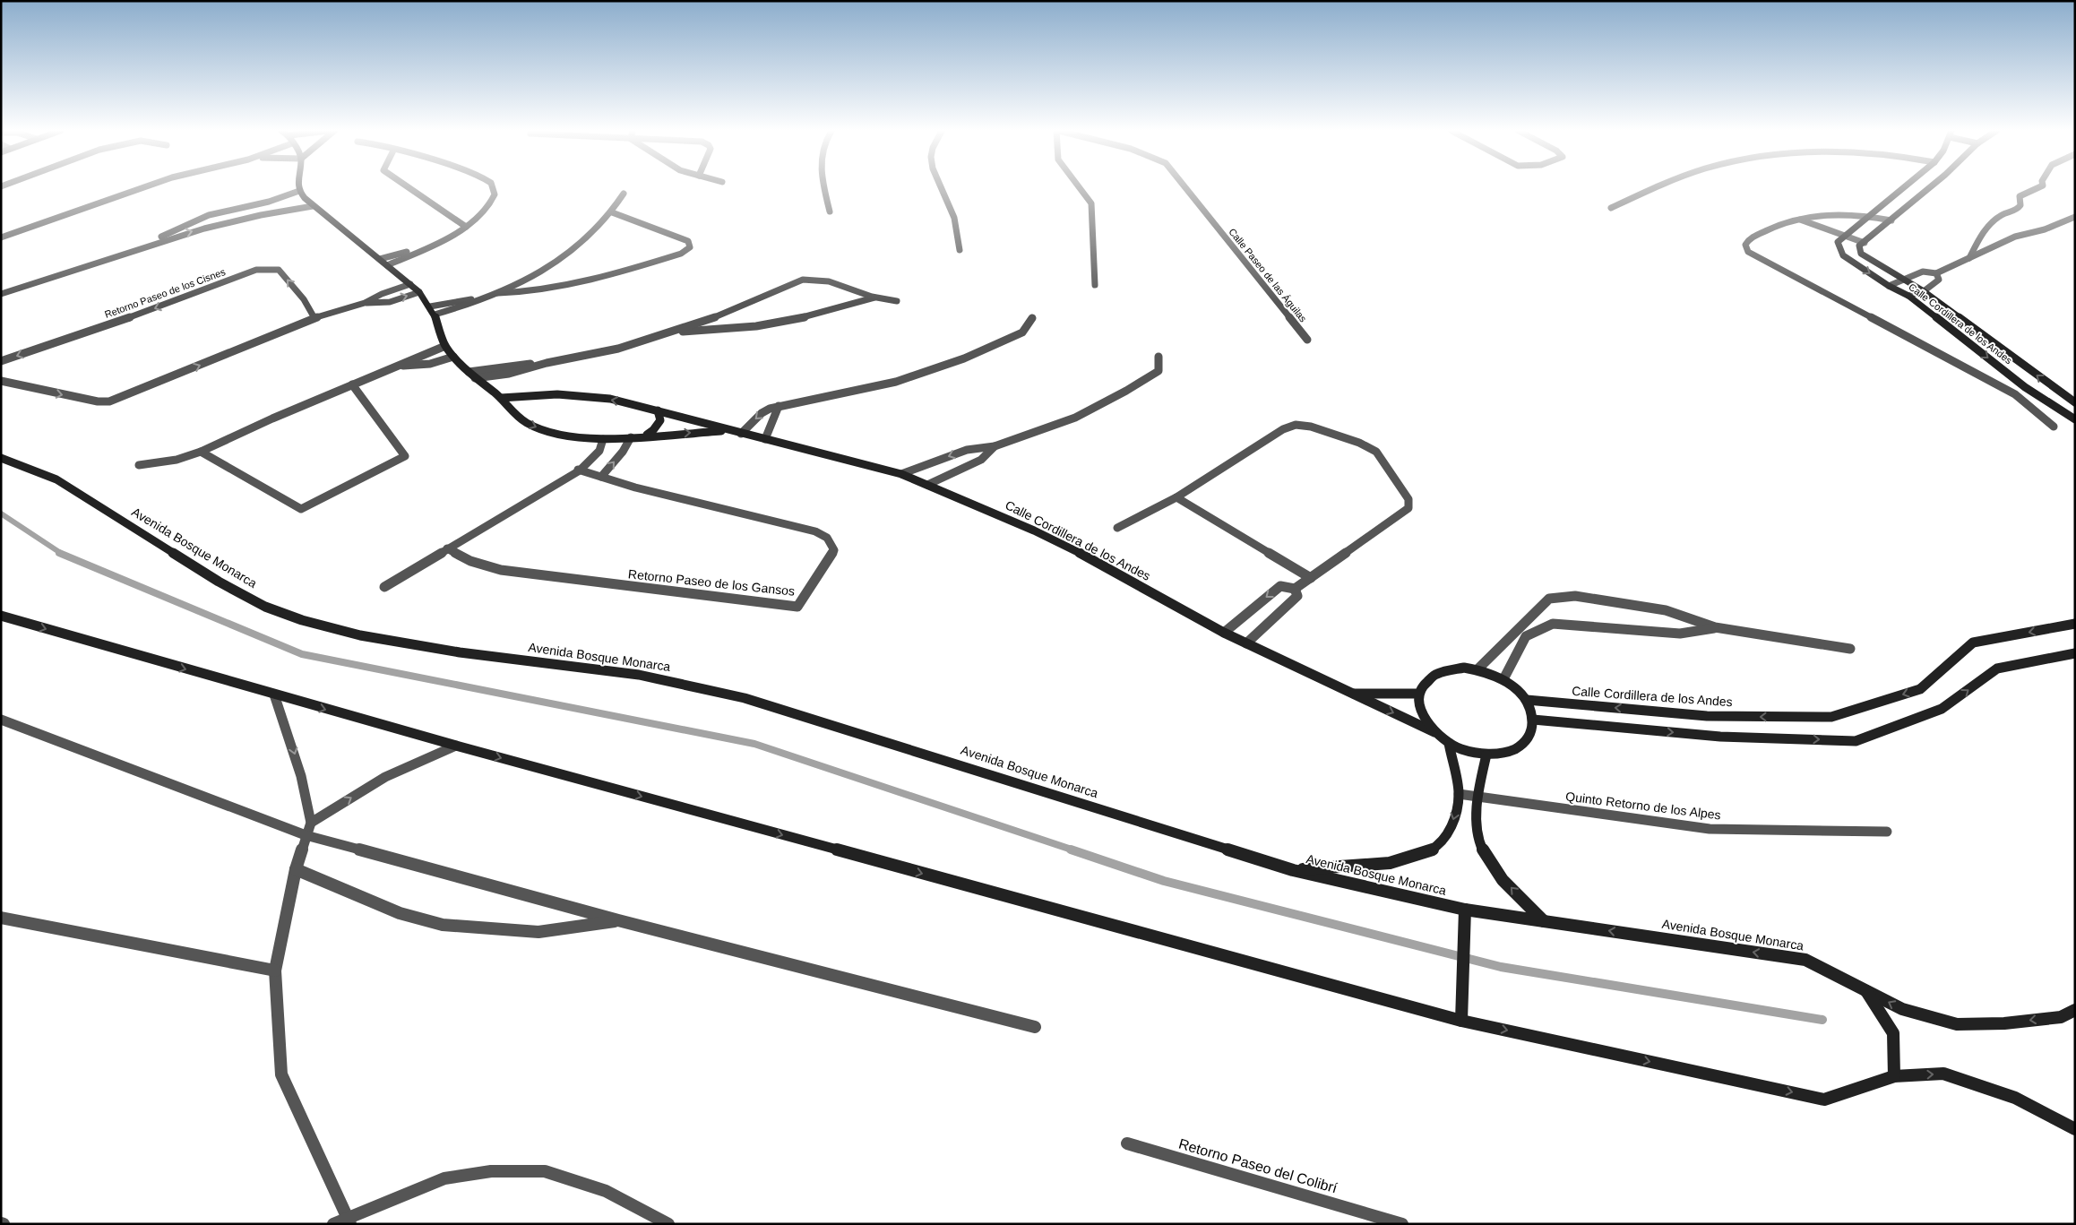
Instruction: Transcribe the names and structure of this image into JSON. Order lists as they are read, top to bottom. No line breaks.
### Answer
{"streets":{"street":["Calle Paseo de las Águilas","Retorno Paseo de los Cisnes","Calle Cordillera de los Andes","Avenida Bosque Monarca","Retorno Paseo de los Gansos","Quinto Retorno de los Alpes","Retorno Paseo del Colibrí"]}}
